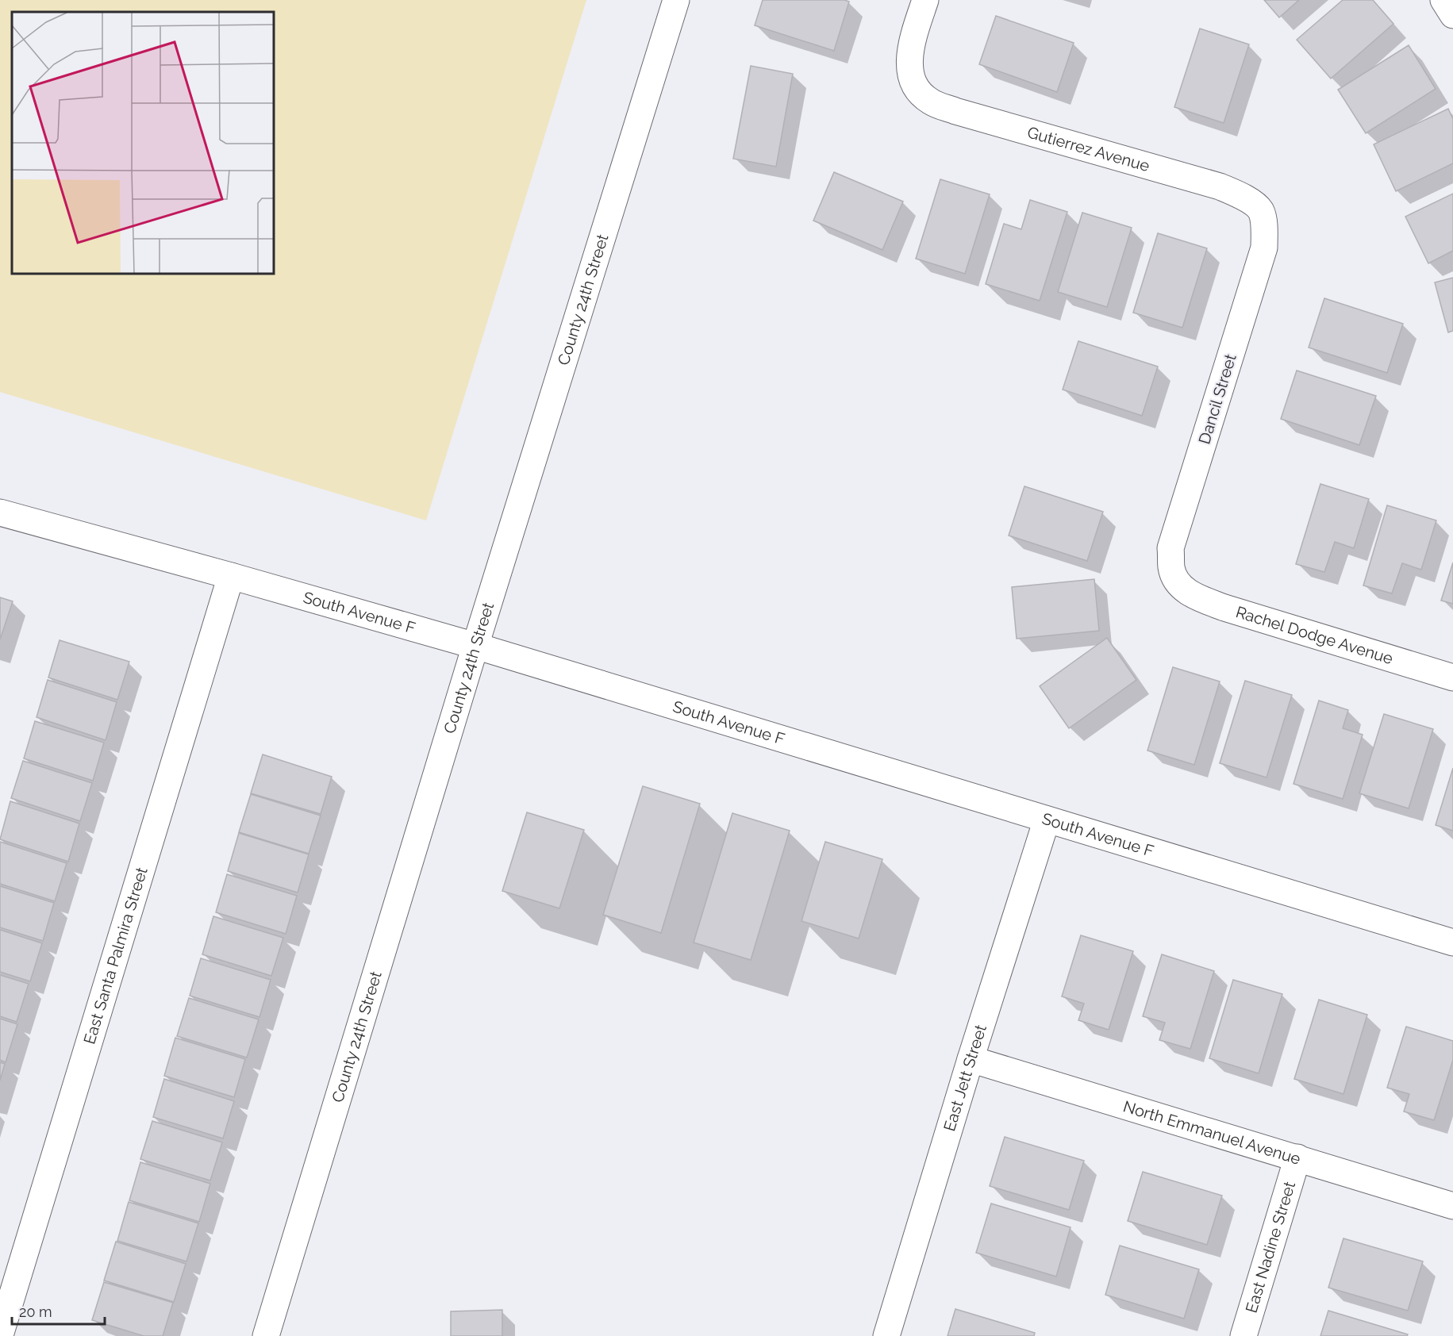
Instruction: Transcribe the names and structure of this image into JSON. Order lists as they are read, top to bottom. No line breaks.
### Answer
{"streets":{"street":["Gutierrez Avenue","County 24th Street","Dancil Street","South Avenue F","Rachel Dodge Avenue","East Santa Palmira Street","East Jett Street","North Emmanuel Avenue","East Nadine Street"]},"crossings":[["Gutierrez Avenue","Dancil Street"],["County 24th Street","South Avenue F"],["Dancil Street","Rachel Dodge Avenue"],["South Avenue F","East Santa Palmira Street"],["South Avenue F","East Jett Street"],["East Jett Street","North Emmanuel Avenue"],["North Emmanuel Avenue","East Nadine Street"]],"scale_bar":"20 m"}
